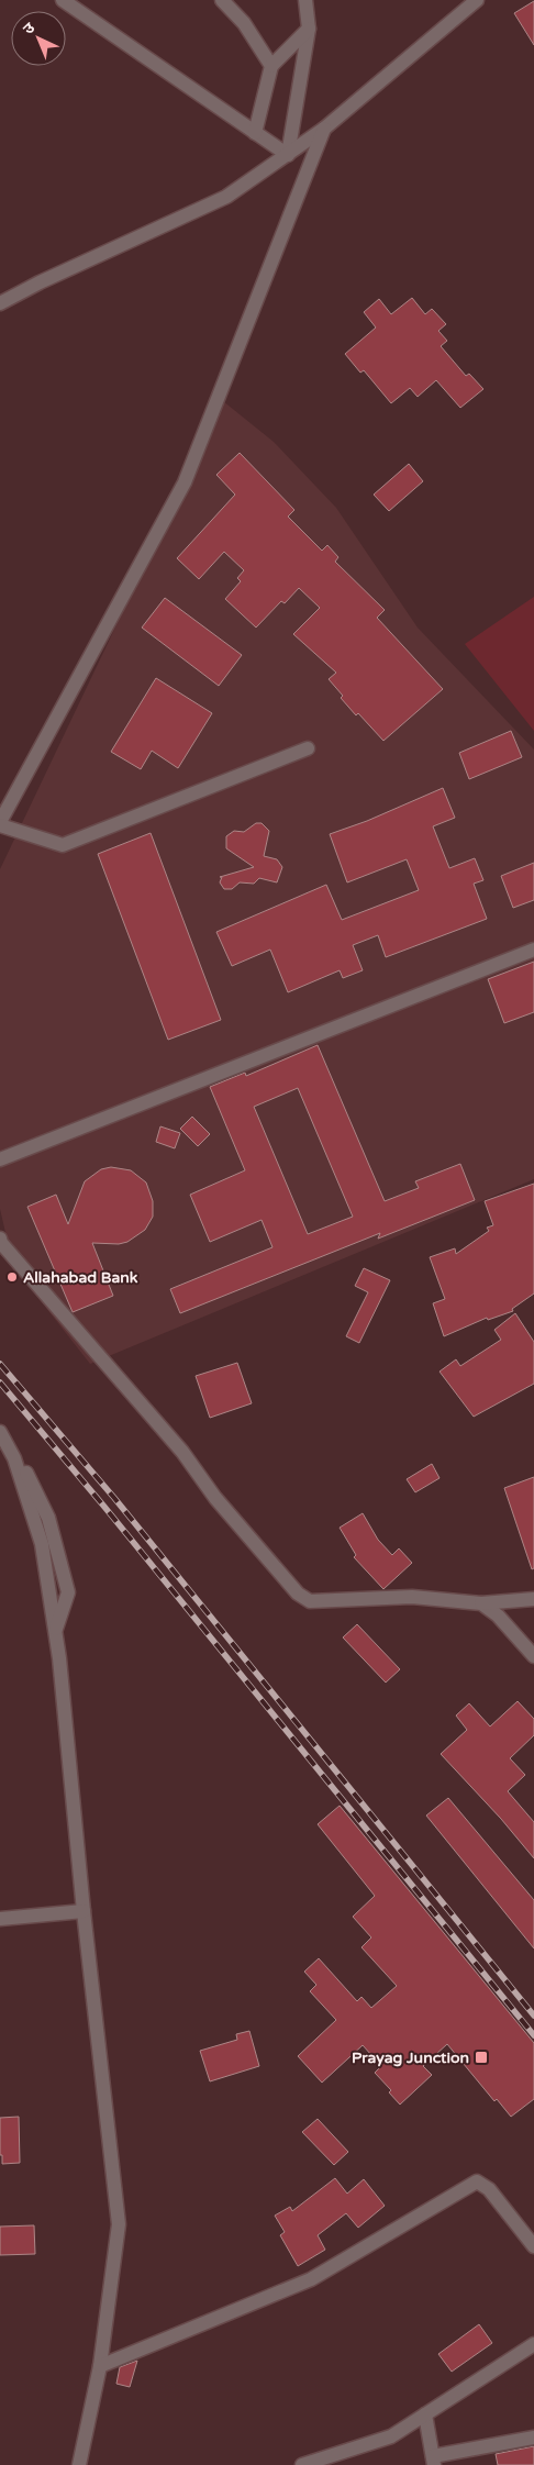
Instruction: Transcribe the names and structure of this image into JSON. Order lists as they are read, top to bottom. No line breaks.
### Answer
{"places":{"other":["Allahabad Bank"],"transit":["Prayag Junction"]},"north":"top left"}
